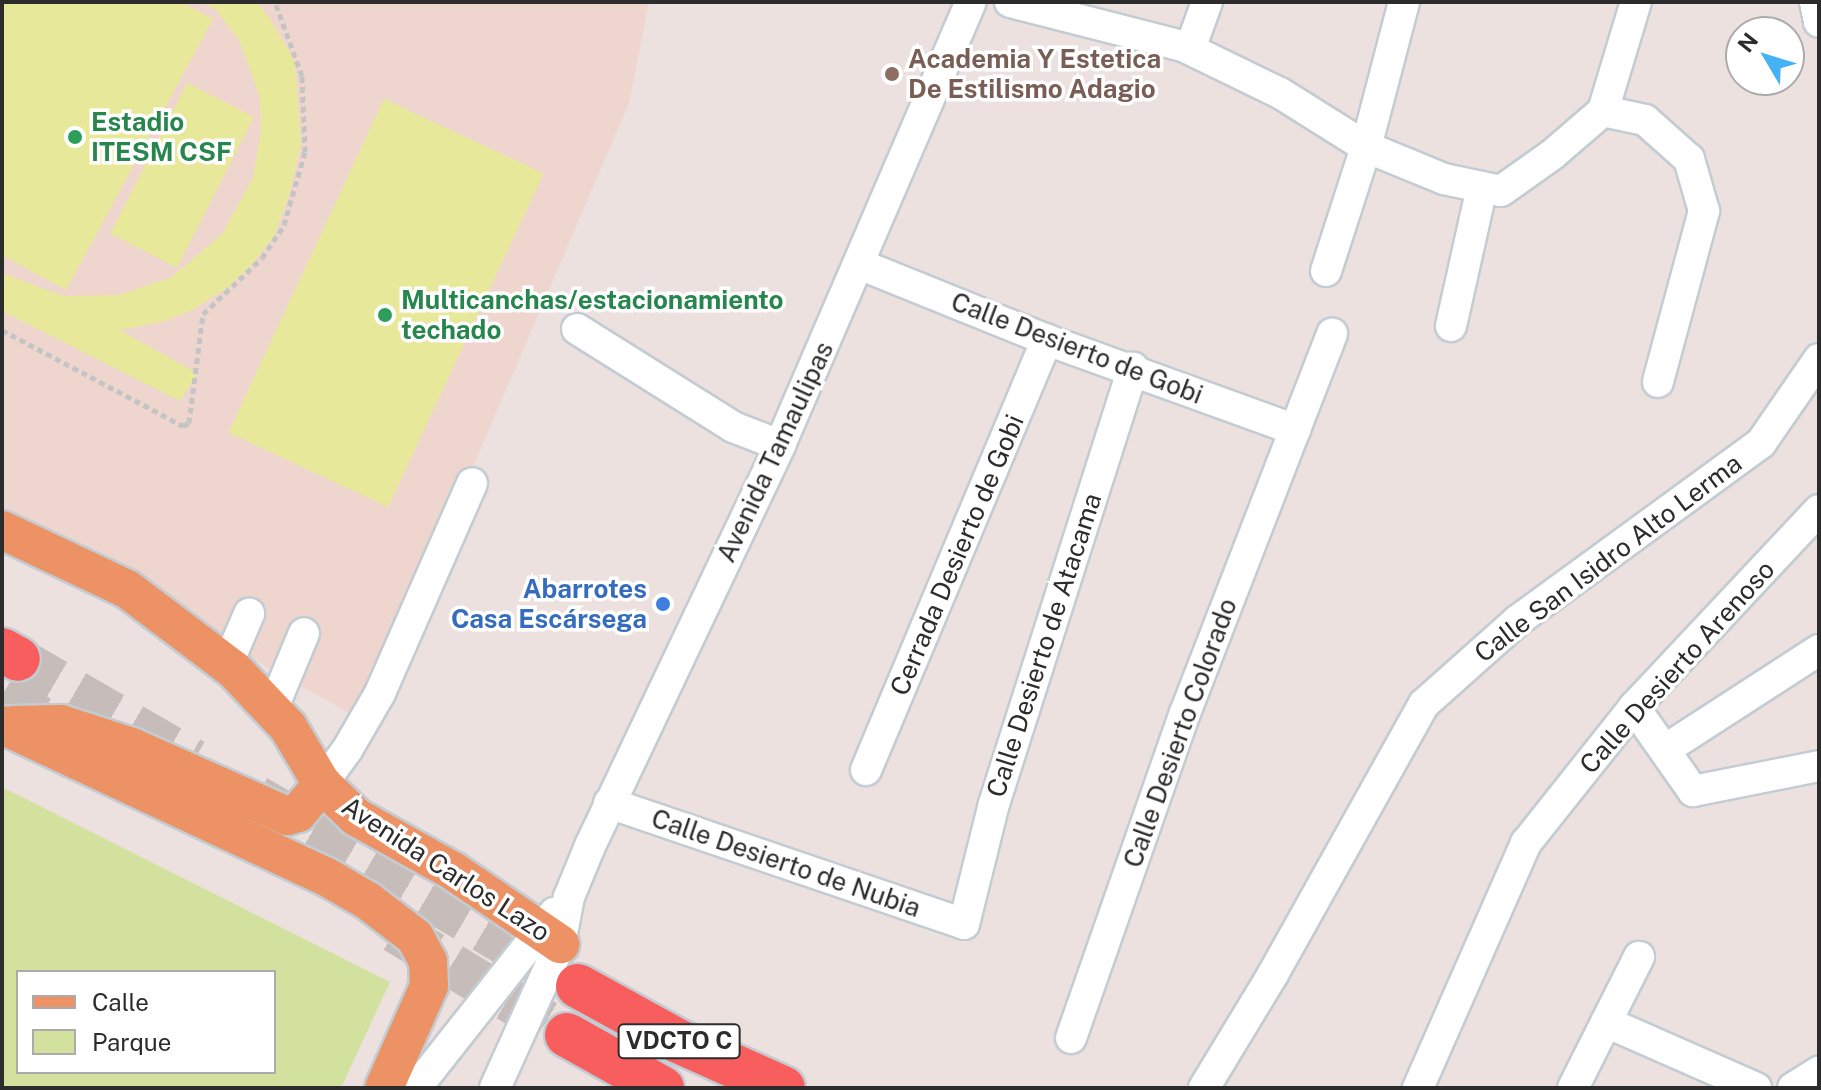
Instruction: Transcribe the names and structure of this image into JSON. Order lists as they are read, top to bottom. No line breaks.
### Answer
{"streets":{"highway":["VDCTO C"],"main road":["Avenida Carlos Lazo"],"street":["Calle Desierto de Gobi","Avenida Tamaulipas","Cerrada Desierto de Gobi","Calle San Isidro Alto Lerma","Calle Desierto de Atacama","Calle Desierto Arenoso","Calle Desierto Colorado","Calle Desierto de Nubia"]},"crossings":[["Calle Desierto de Gobi","Avenida Tamaulipas"],["Calle Desierto de Gobi","Cerrada Desierto de Gobi"],["Calle Desierto de Gobi","Calle Desierto de Atacama"],["Calle Desierto de Gobi","Calle Desierto Colorado"],["Avenida Tamaulipas","Calle Desierto de Nubia"],["Avenida Tamaulipas","Avenida Carlos Lazo"],["Calle Desierto de Atacama","Calle Desierto de Nubia"]],"places":["Academia Y Estetica De Estilismo Adagio","Estadio ITESM CSF","Multicanchas/estacionamiento techado","Abarrotes Casa Escársega"],"legend":["Calle","Parque"],"north":"top left"}
